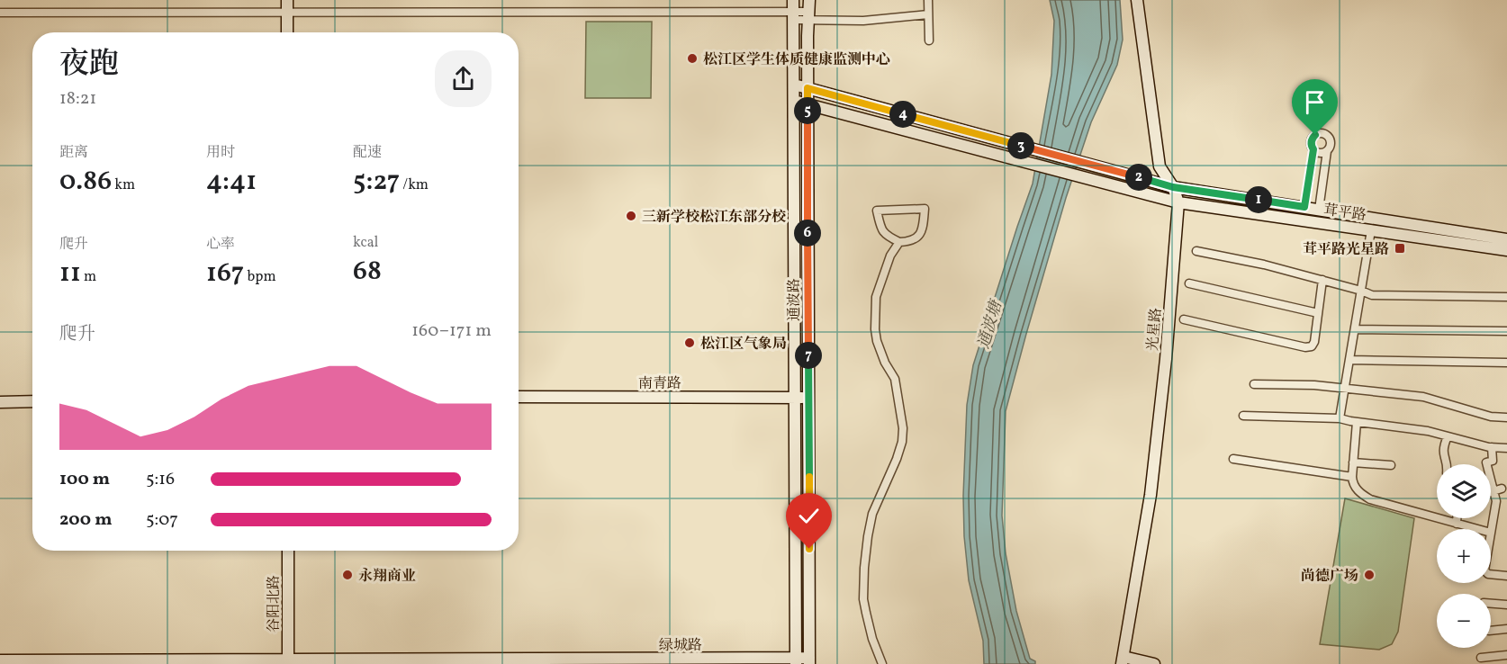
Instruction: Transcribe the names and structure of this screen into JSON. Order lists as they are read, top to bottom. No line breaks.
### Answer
{"streets":{"main road":["茸平路","通波路","光星路","南青路","谷阳北路","绿城路"]},"crossings":[["茸平路","通波路"],["茸平路","光星路"],["通波路","南青路"],["通波路","绿城路"],["谷阳北路","绿城路"]],"water":["通波塘"],"places":{"other":["松江区学生体质健康监测中心","三新学校松江东部分校","松江区气象局","永翔商业","尚德广场"],"transit":["茸平路光星路"]},"page":{"heading":["夜跑","18:21"],"pins":["5","4","3","2","1","6","7"],"stats":[["距离","0.86 km"],["用时","4:41"],["配速","5:27 /km"],["爬升","11 m"],["心率","167 bpm"],["kcal","68"]],"chart":["爬升","160–171 m"],"list":[{"name":"100 m","note":"5:16"},{"name":"200 m","note":"5:07"}],"map_buttons":["+","−"]}}
